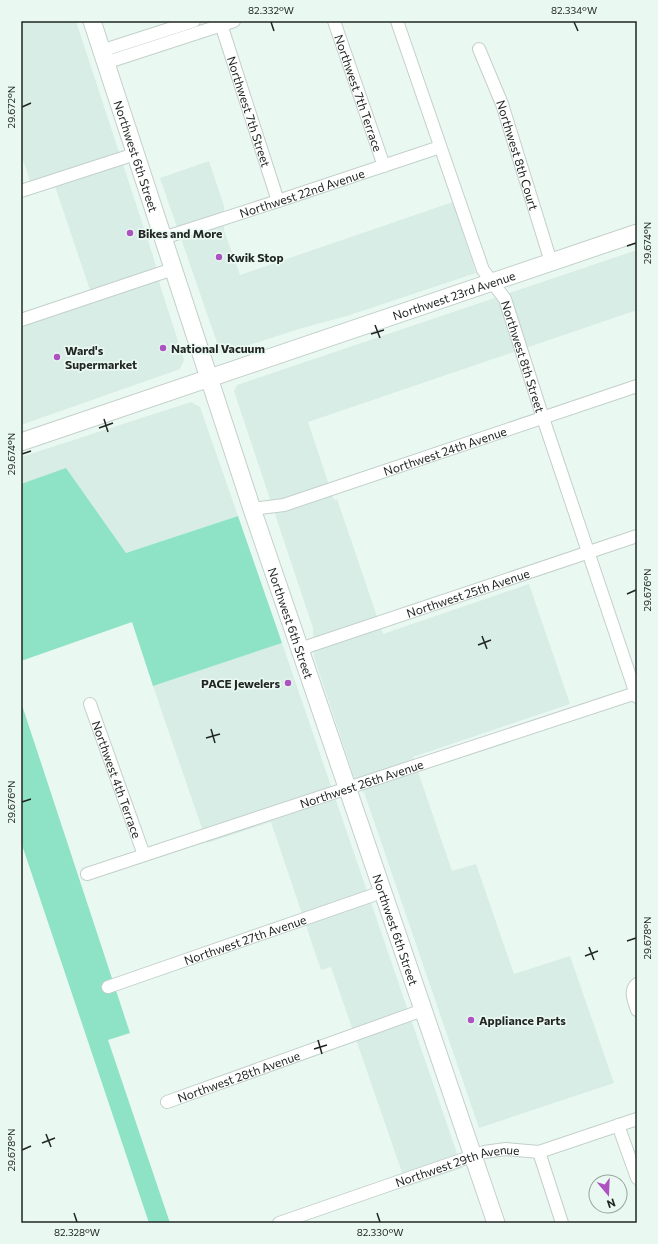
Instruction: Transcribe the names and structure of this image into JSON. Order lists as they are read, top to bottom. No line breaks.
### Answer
{"streets":{"main road":["Northwest 6th Street","Northwest 23rd Avenue"],"street":["Northwest 7th Terrace","Northwest 7th Street","Northwest 8th Court","Northwest 22nd Avenue","Northwest 8th Street","Northwest 24th Avenue","Northwest 25th Avenue","Northwest 4th Terrace","Northwest 26th Avenue","Northwest 27th Avenue","Northwest 28th Avenue","Northwest 29th Avenue"]},"crossings":[["Northwest 7th Terrace","Northwest 22nd Avenue"],["Northwest 7th Street","Northwest 22nd Avenue"],["Northwest 8th Court","Northwest 23rd Avenue"],["Northwest 6th Street","Northwest 22nd Avenue"],["Northwest 6th Street","Northwest 23rd Avenue"],["Northwest 6th Street","Northwest 24th Avenue"],["Northwest 6th Street","Northwest 25th Avenue"],["Northwest 6th Street","Northwest 26th Avenue"],["Northwest 6th Street","Northwest 27th Avenue"],["Northwest 6th Street","Northwest 28th Avenue"],["Northwest 6th Street","Northwest 29th Avenue"],["Northwest 22nd Avenue","Northwest 8th Street"],["Northwest 23rd Avenue","Northwest 8th Street"],["Northwest 8th Street","Northwest 24th Avenue"],["Northwest 8th Street","Northwest 25th Avenue"],["Northwest 8th Street","Northwest 26th Avenue"],["Northwest 4th Terrace","Northwest 26th Avenue"]],"places":["Bikes and More","Kwik Stop","National Vacuum","Ward's Supermarket","PACE Jewelers","Appliance Parts"],"north":"bottom","coordinates":["82.332°W","82.334°W","29.672°N","29.674°N","29.676°N","29.678°N","82.328°W","82.330°W"]}
